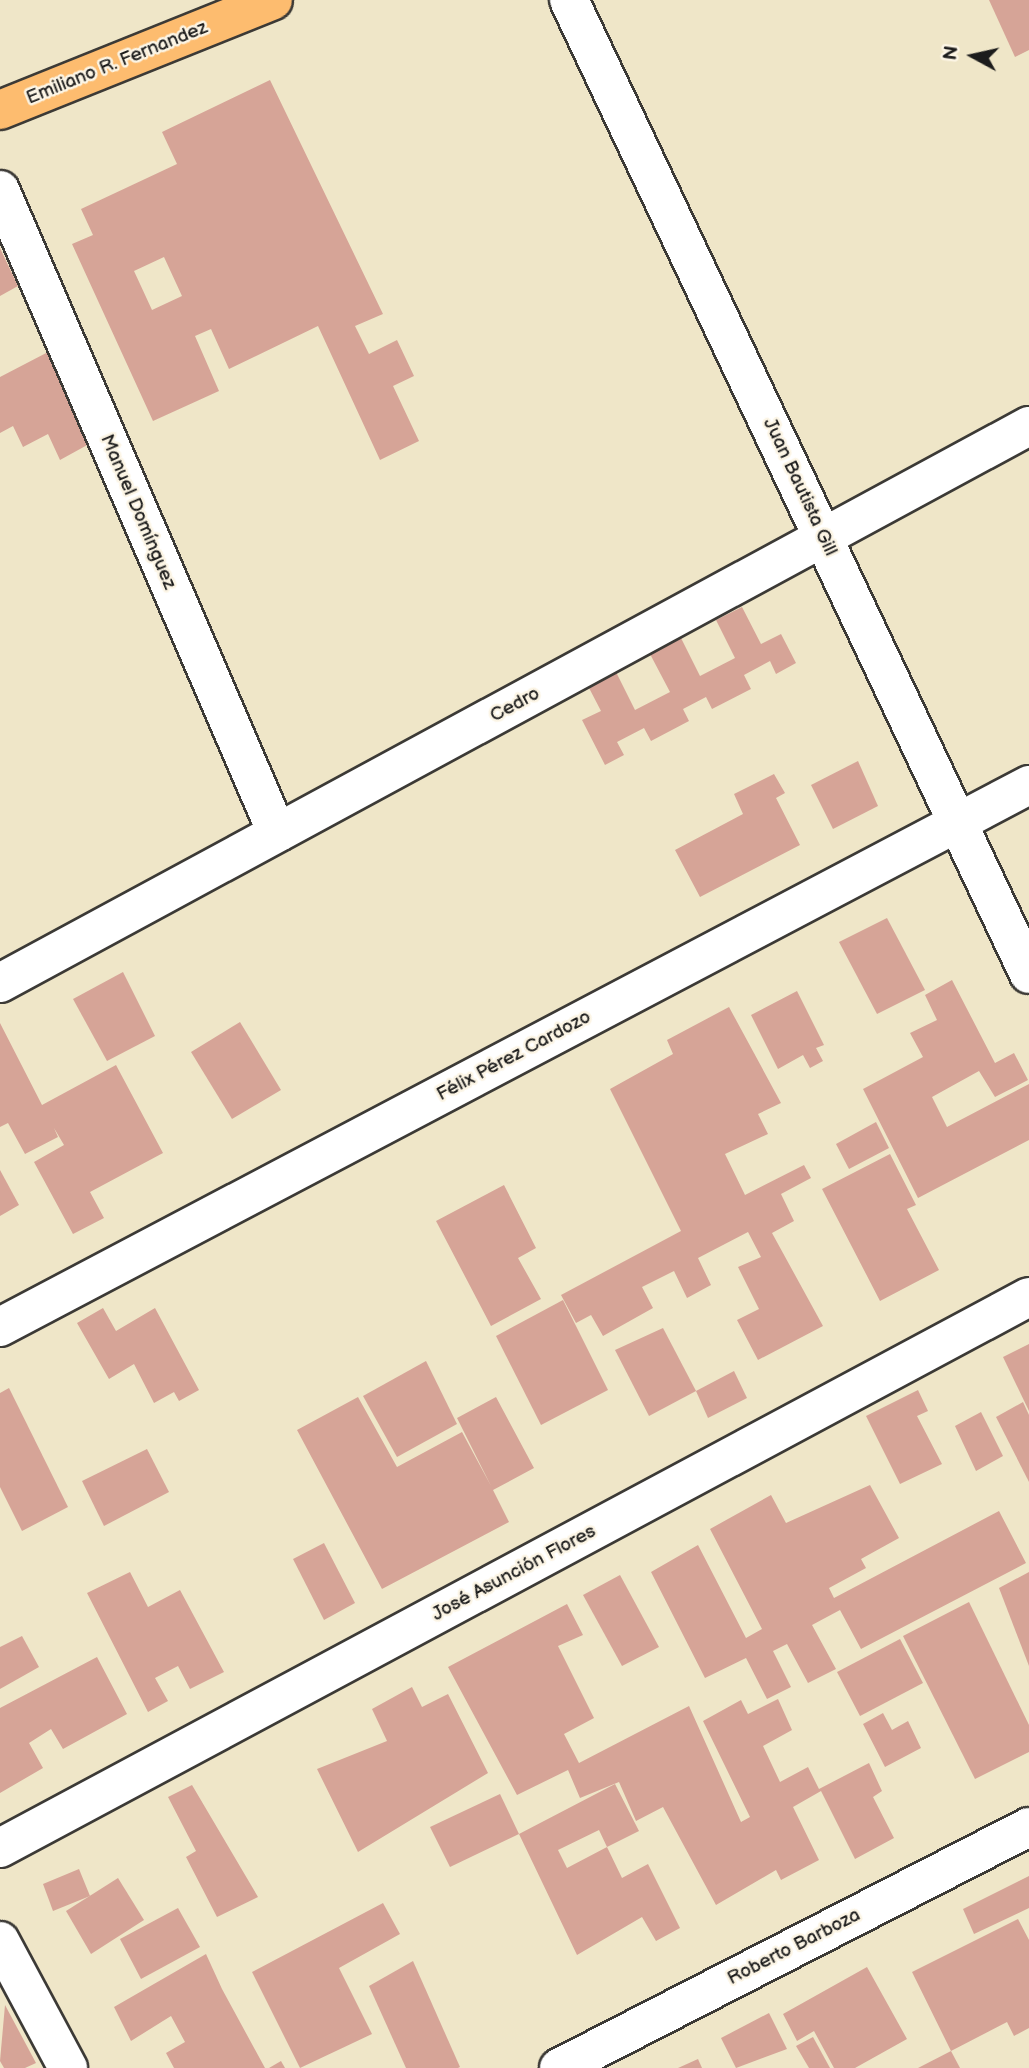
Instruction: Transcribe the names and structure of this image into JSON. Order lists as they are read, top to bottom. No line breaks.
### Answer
{"streets":{"main road":["Emiliano R. Fernandez"],"street":["Juan Bautista Gill","Manuel Domínguez","Cedro","Félix Pérez Cardozo","José Asunción Flores","Roberto Barboza"]},"crossings":[["Juan Bautista Gill","Cedro"],["Juan Bautista Gill","Félix Pérez Cardozo"],["Manuel Domínguez","Cedro"]],"north":"left"}
